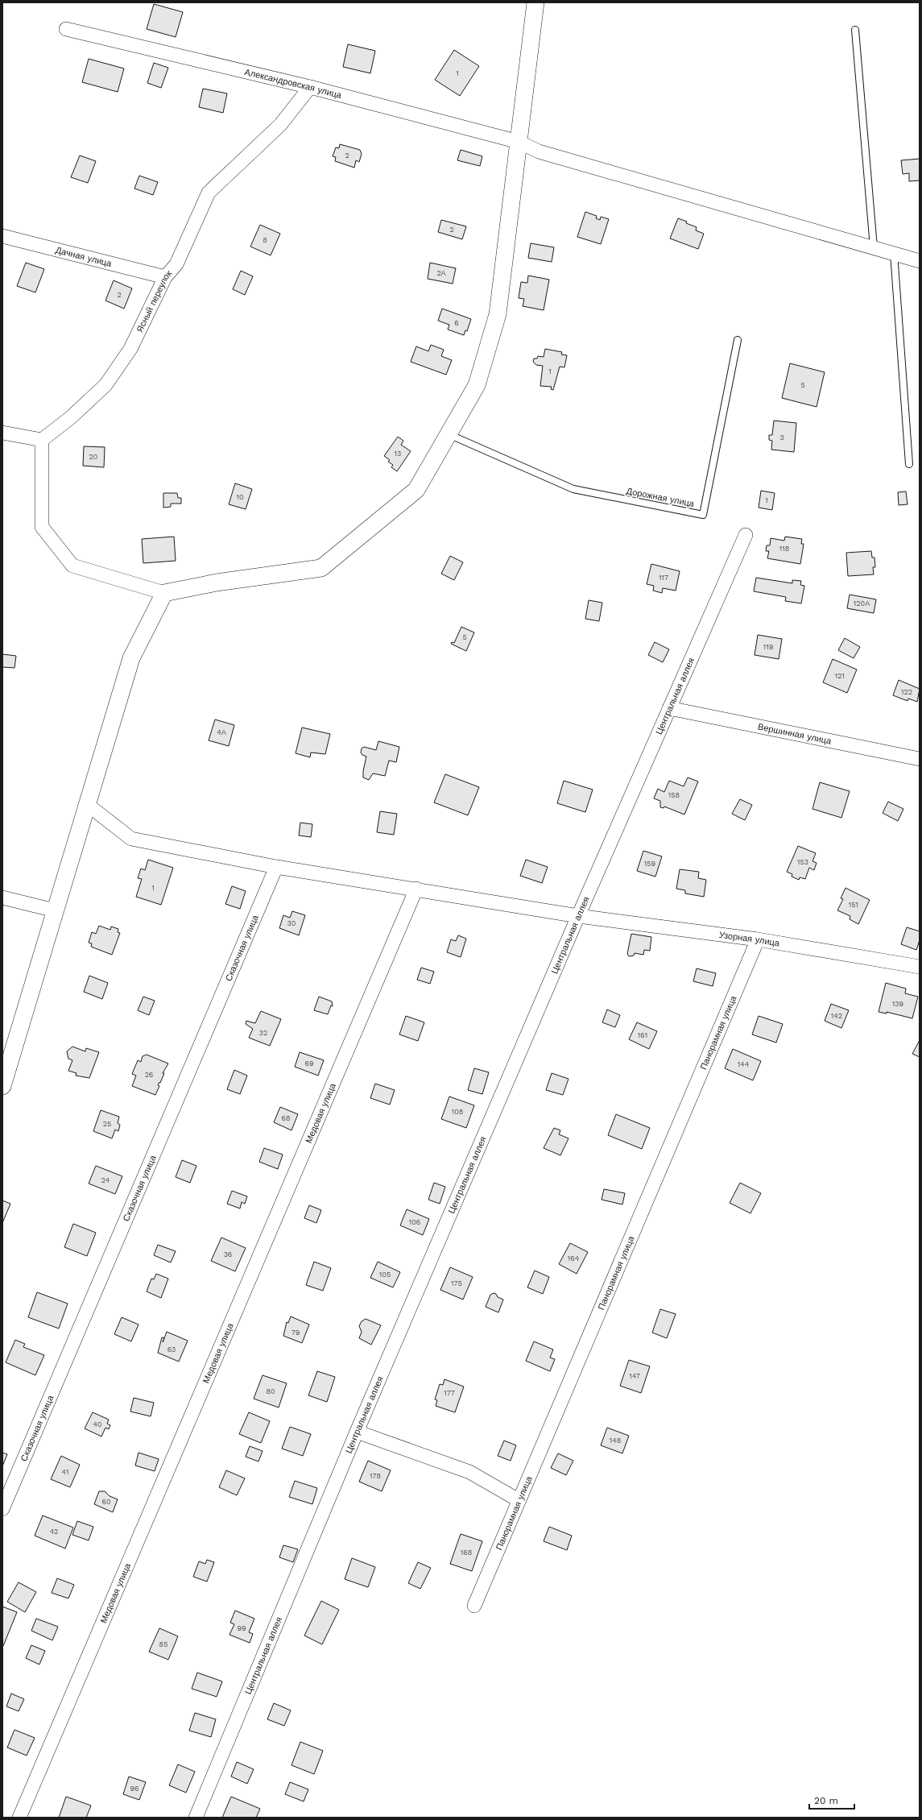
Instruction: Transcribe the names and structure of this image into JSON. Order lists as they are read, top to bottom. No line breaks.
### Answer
{"streets":{"street":["Александровская улица","Дачная улица","Ясный переулок","Центральная аллея","Вершинная улица","Узорная улица","Сказочная улица","Панорамная улица","Медовая улица"],"lane":["Дорожная улица"]},"crossings":[["Александровская улица","Ясный переулок"],["Дачная улица","Ясный переулок"],["Центральная аллея","Вершинная улица"],["Центральная аллея","Узорная улица"],["Узорная улица","Сказочная улица"],["Узорная улица","Панорамная улица"],["Узорная улица","Медовая улица"]],"house_numbers":["1","2","2","8","2А","2","6","1","5","3","13","20","10","1","118","117","120А","5","119","121","122","4А","158","153","159","1","151","30","139","142","32","161","69","144","26","108","68","25","24","106","36","164","105","175","79","63","147","80","177","40","148","41","178","60","42","168","99","85","96"],"scale_bar":"20 m"}
